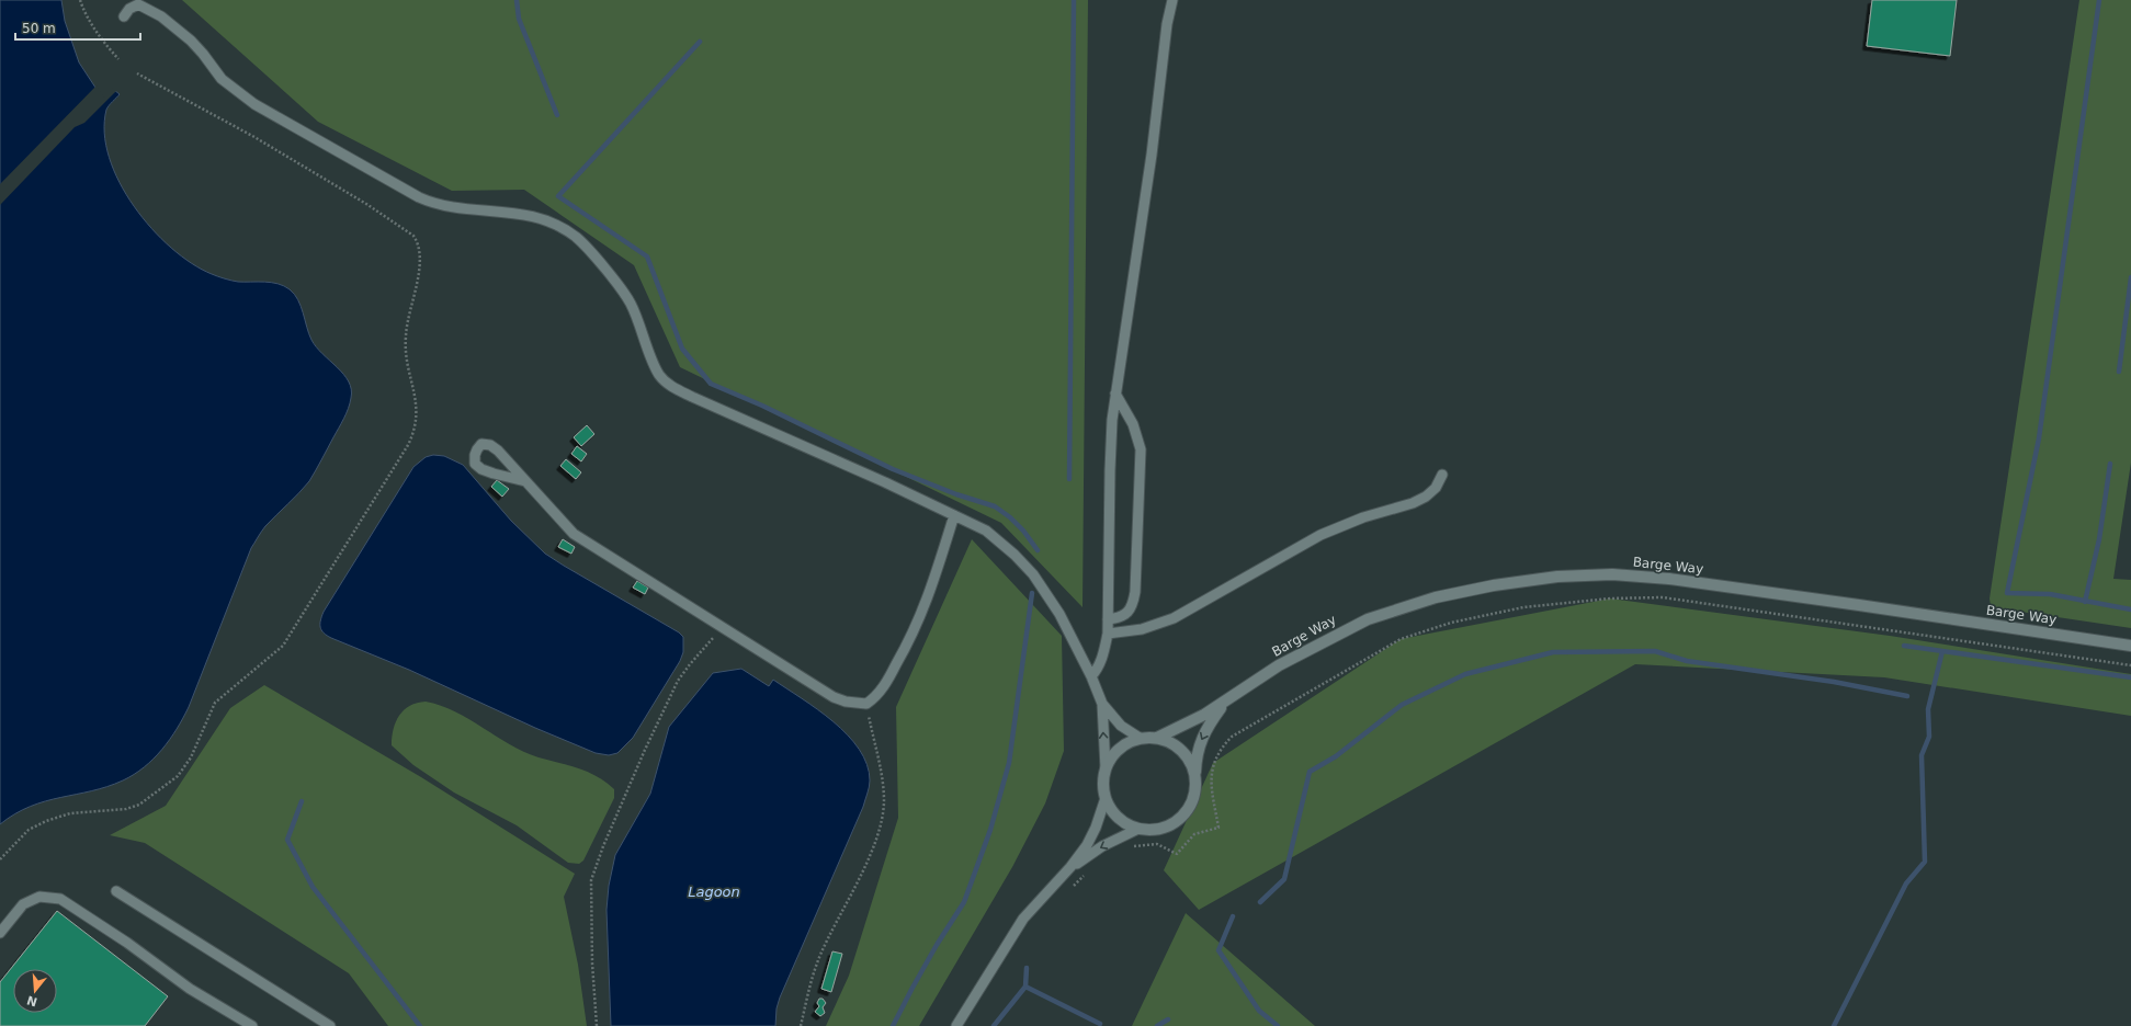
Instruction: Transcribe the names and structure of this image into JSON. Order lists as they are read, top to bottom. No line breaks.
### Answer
{"streets":{"street":["Barge Way"]},"water":["Lagoon"],"scale_bar":"50 m","north":"bottom"}
